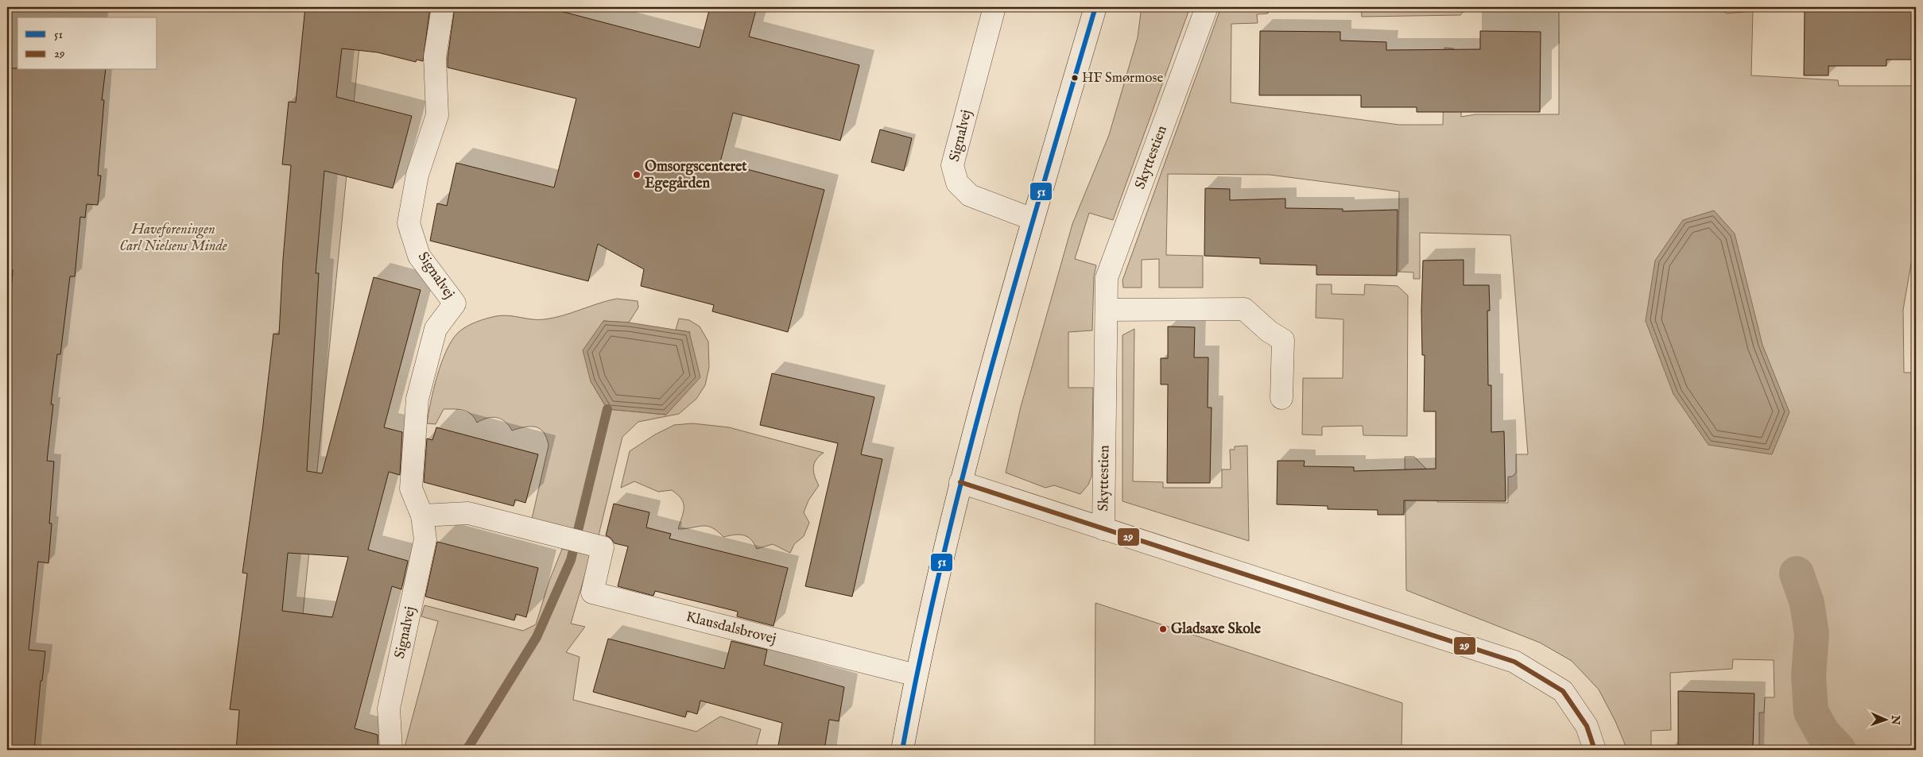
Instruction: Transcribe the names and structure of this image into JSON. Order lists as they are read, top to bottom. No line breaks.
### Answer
{"streets":{"street":["Signalvej","Skyttestien","Klausdalsbrovej"]},"crossings":[["Signalvej","Klausdalsbrovej"]],"parks":["Haveforeningen Carl Nielsens Minde"],"places":["HF Smørmose","Omsorgscenteret Egegården","Gladsaxe Skole"],"lines":["transit line 51","transit line 29"],"legend":["51","29"],"north":"right"}
